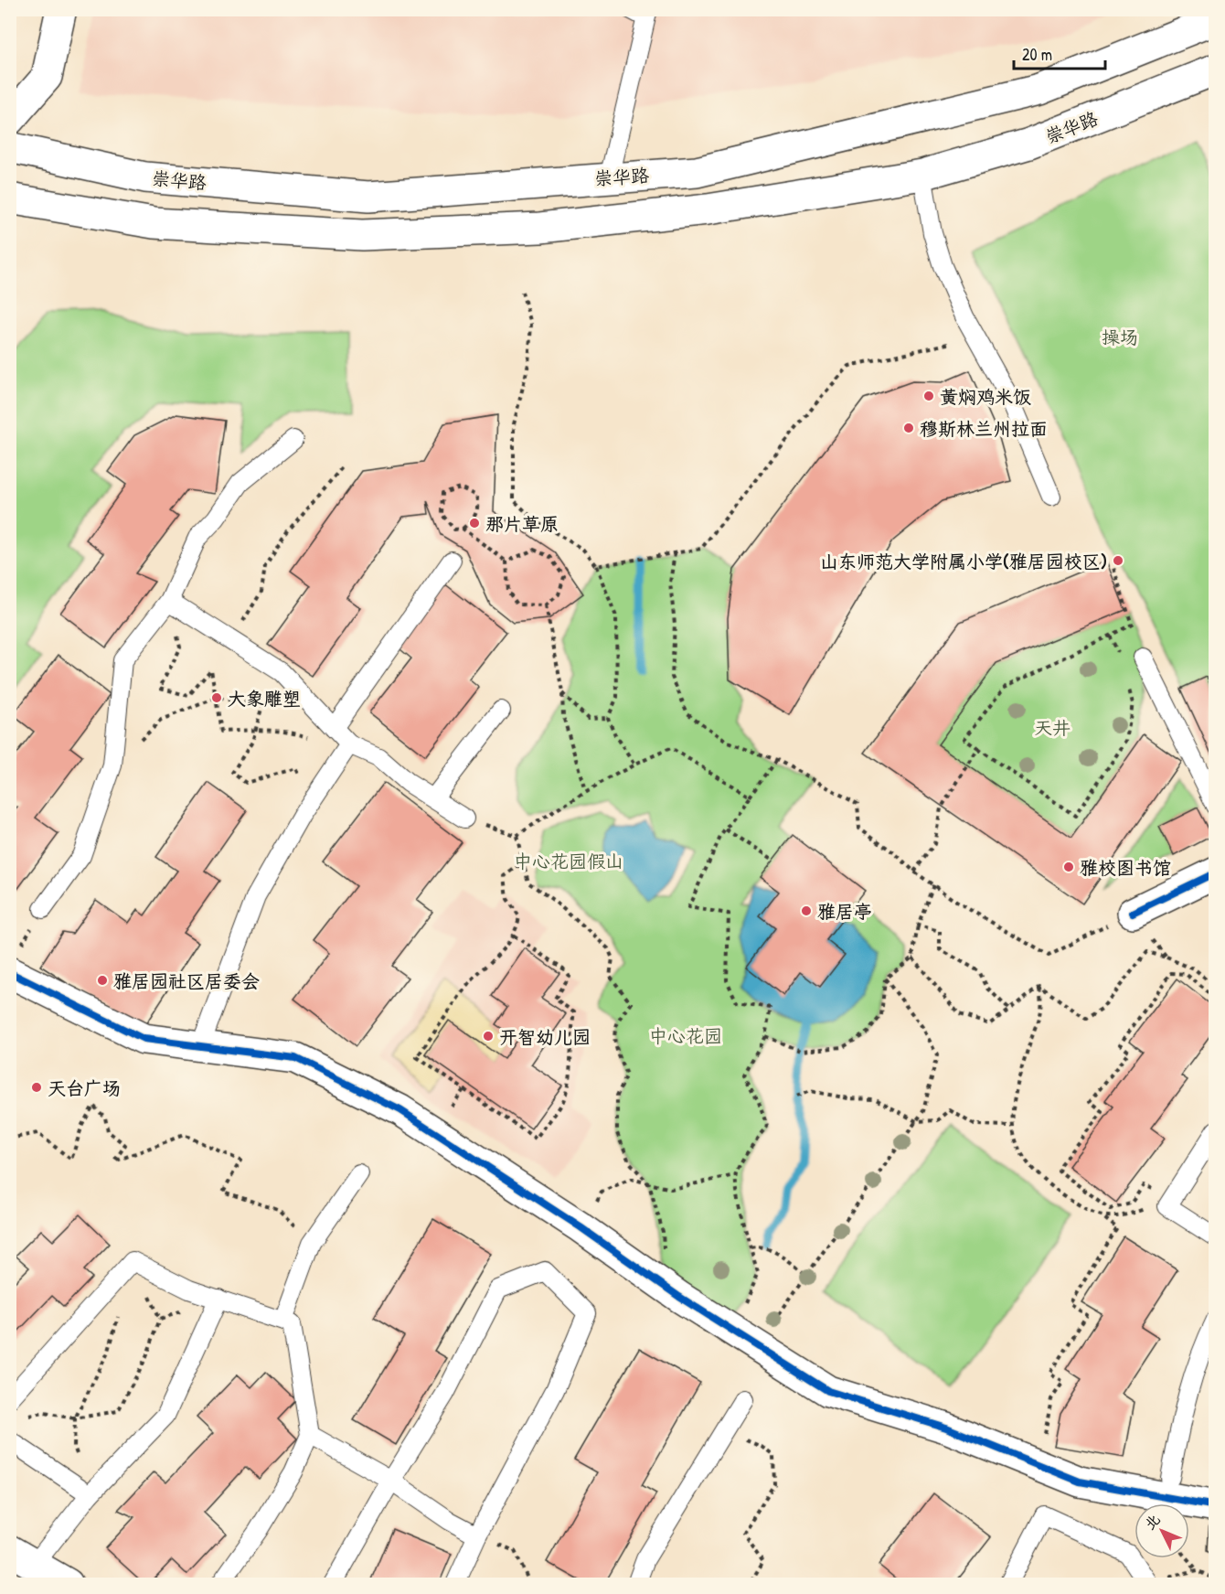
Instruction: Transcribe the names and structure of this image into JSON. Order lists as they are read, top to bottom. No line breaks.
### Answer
{"streets":{"main road":["崇华路"]},"parks":["操场","天井","中心花园假山","中心花园"],"places":["黄焖鸡米饭","穆斯林兰州拉面","那片草原","山东师范大学附属小学(雅居园校区)","大象雕塑","雅校图书馆","雅居亭","雅居园社区居委会","开智幼儿园","天台广场"],"scale_bar":"20 m","north":"top left"}
